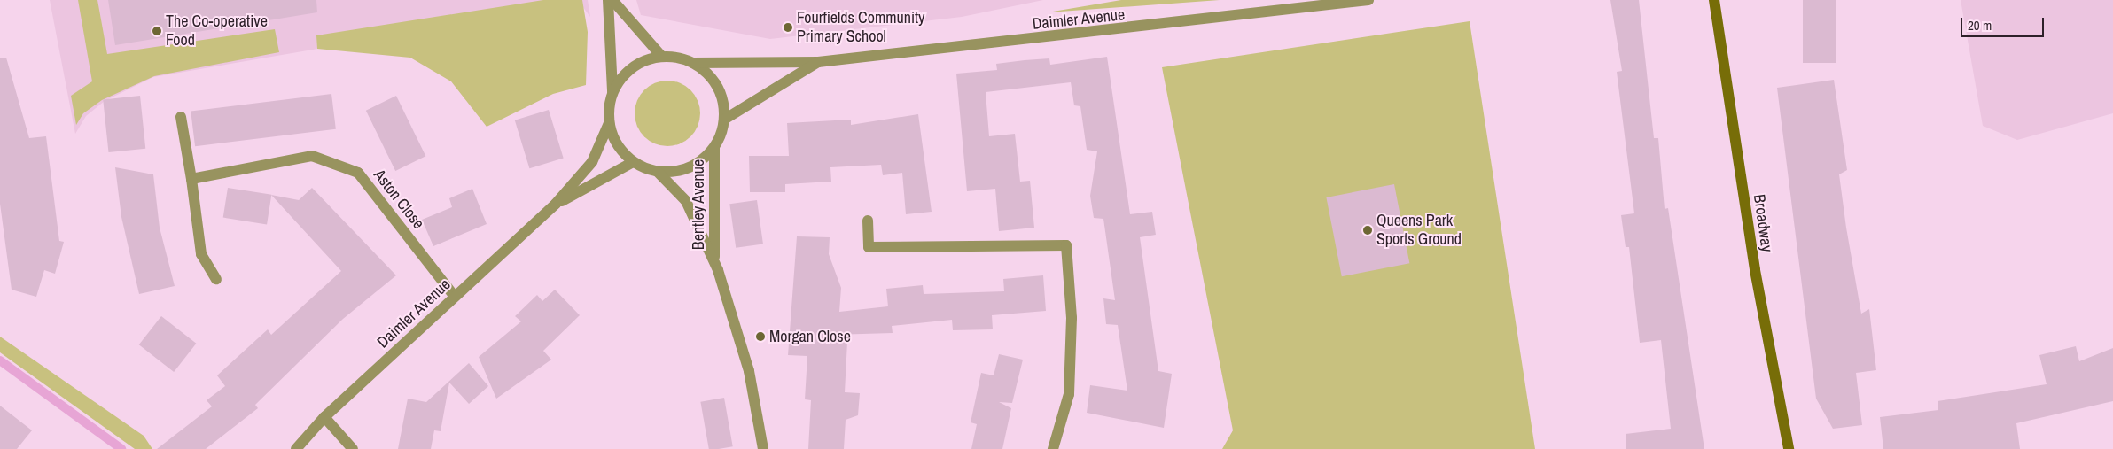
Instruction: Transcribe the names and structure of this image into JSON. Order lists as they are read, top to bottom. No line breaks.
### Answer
{"streets":{"main road":["Broadway"],"street":["Daimler Avenue","Aston Close","Bentley Avenue"]},"crossings":[["Daimler Avenue","Aston Close"],["Daimler Avenue","Bentley Avenue"]],"places":["Fourfields Community Primary School","The Co-operative Food","Queens Park Sports Ground","Morgan Close"],"scale_bar":"20 m"}
